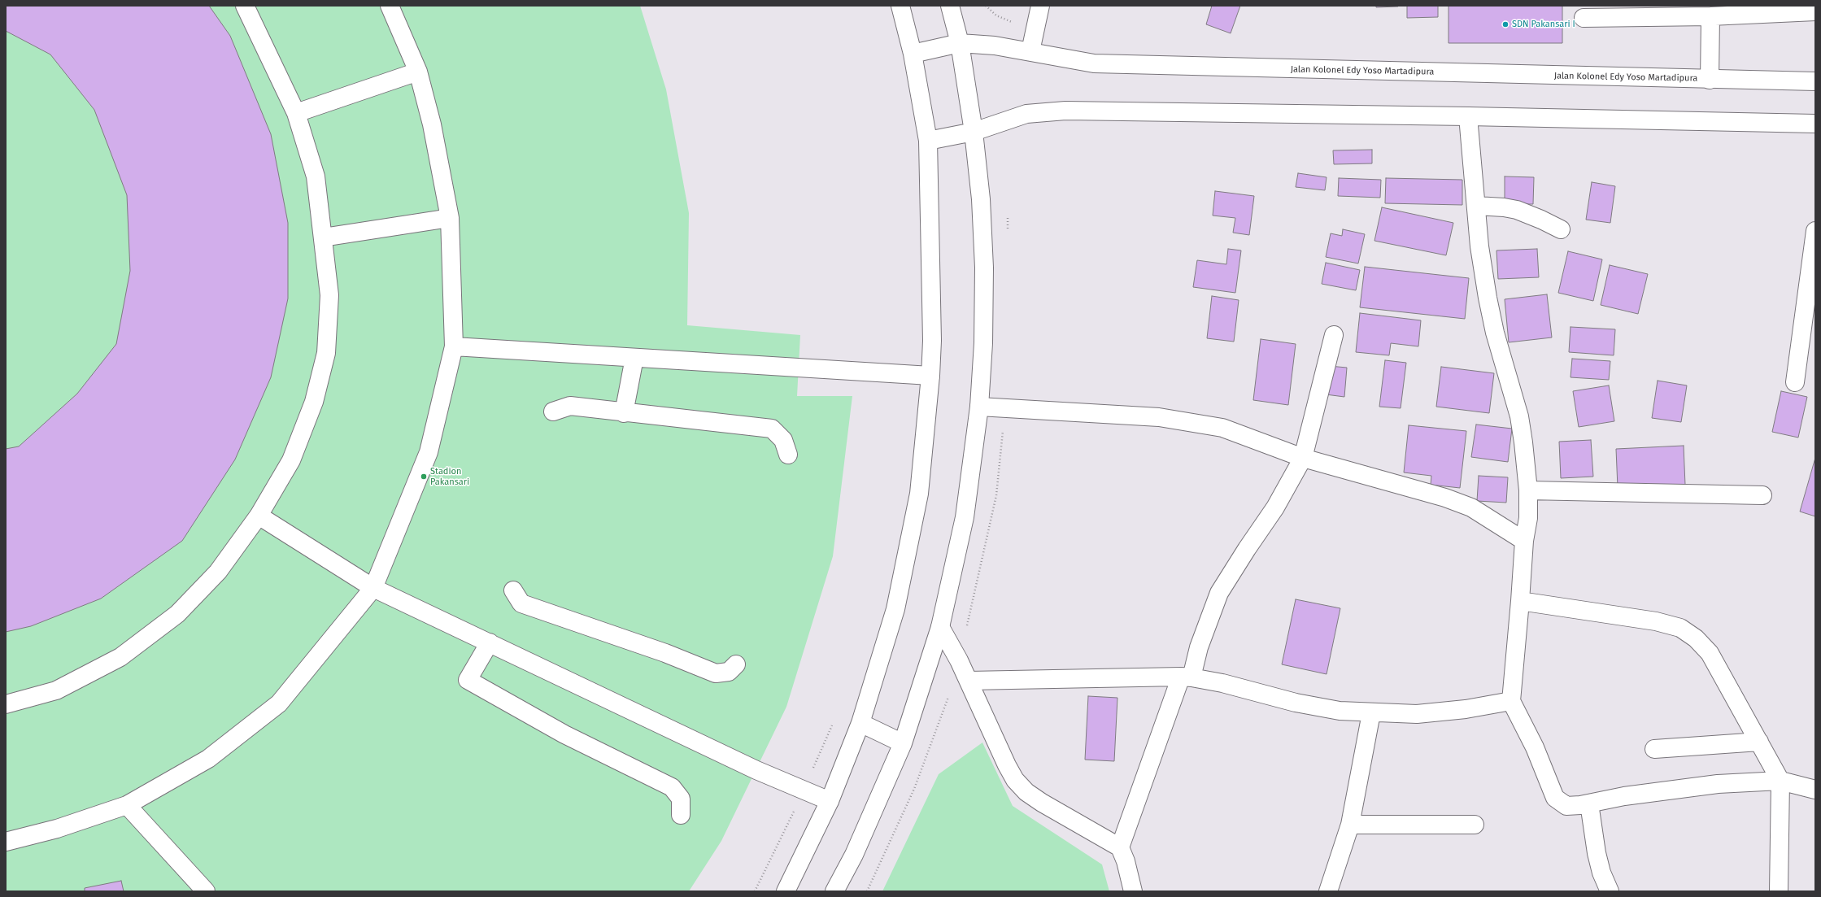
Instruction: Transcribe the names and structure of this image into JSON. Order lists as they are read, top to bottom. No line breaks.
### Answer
{"streets":{"street":["Jalan Kolonel Edy Yoso Martadipura"]},"places":["SDN Pakansari I","Stadion Pakansari"]}
